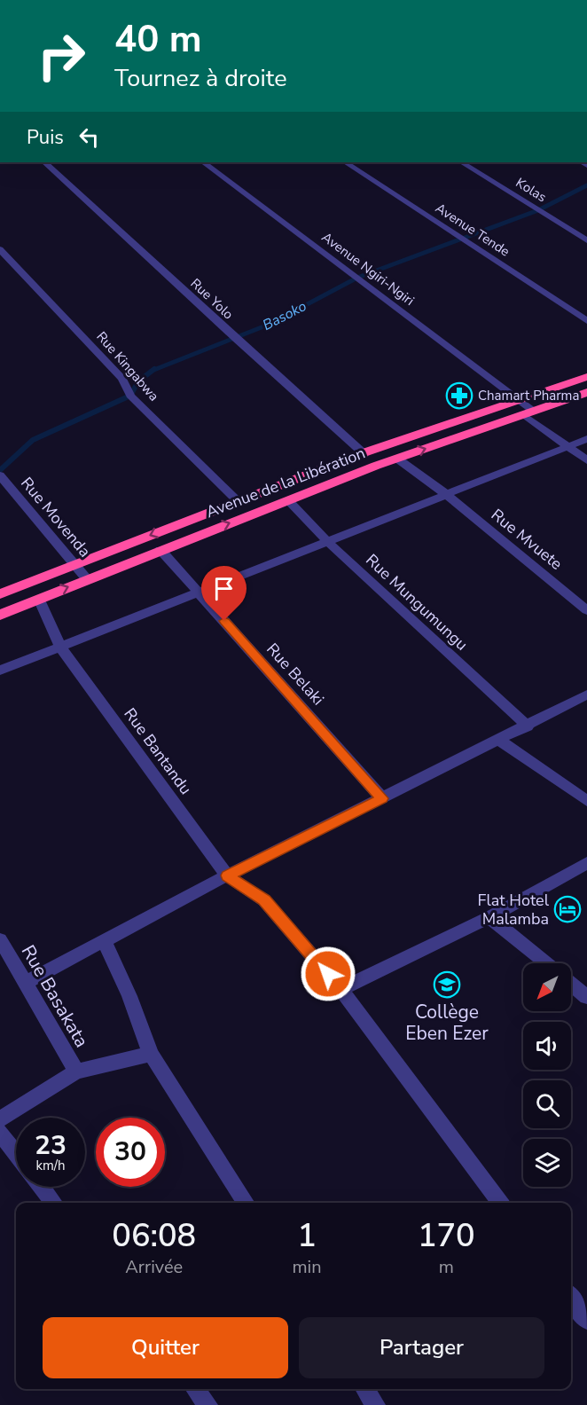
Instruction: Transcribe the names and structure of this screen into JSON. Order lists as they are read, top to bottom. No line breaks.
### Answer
{"streets":{"highway":["Avenue de la Libération"],"street":["Kolas","Avenue Tende","Avenue Ngiri-Ngiri","Rue Yolo","Rue Kingabwa","Rue Movenda","Rue Mvuete","Rue Mungumungu","Rue Belaki","Rue Bantandu","Rue Basakata"]},"crossings":[["Avenue Ngiri-Ngiri","Avenue de la Libération"],["Rue Yolo","Avenue de la Libération"],["Rue Kingabwa","Avenue de la Libération"],["Avenue de la Libération","Rue Movenda"],["Avenue de la Libération","Rue Mvuete"],["Avenue de la Libération","Rue Mungumungu"],["Avenue de la Libération","Rue Belaki"],["Avenue de la Libération","Rue Bantandu"]],"water":["Basoko"],"places":{"pharmacy":["Chamart Pharma"],"hotel":["Flat Hotel Malamba"],"school or university":["Collège Eben Ezer"]},"north":"bottom left","page":{"turn":["40 m","Tournez à droite"],"then":"Puis","speed":"23 km/h","limit":"30","eta":["06:08","Arrivée","1","min","170","m"],"buttons":["Quitter","Partager"]}}
